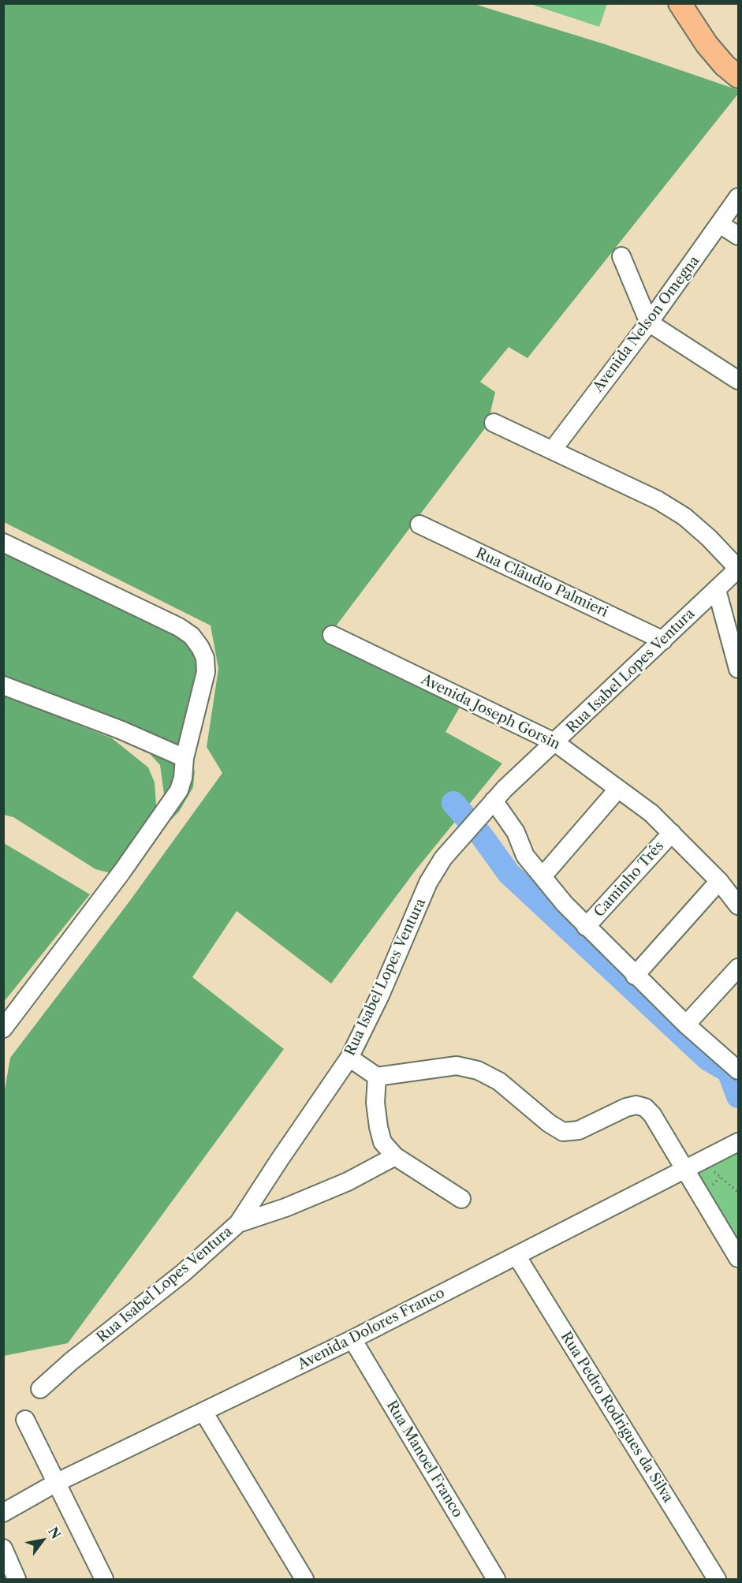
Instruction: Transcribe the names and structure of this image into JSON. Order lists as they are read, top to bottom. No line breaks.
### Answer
{"streets":{"street":["Avenida Nelson Omegna","Rua Clãudio Palmieri","Rua Isabel Lopes Ventura","Avenida Joseph Gorsin","Caminho Três","Avenida Dolores Franco","Rua Pedro Rodrigues da Silva","Rua Manoel Franco"]},"crossings":[["Rua Clãudio Palmieri","Rua Isabel Lopes Ventura"],["Rua Isabel Lopes Ventura","Avenida Joseph Gorsin"],["Avenida Joseph Gorsin","Caminho Três"],["Avenida Dolores Franco","Rua Pedro Rodrigues da Silva"],["Avenida Dolores Franco","Rua Manoel Franco"]],"north":"top right"}
